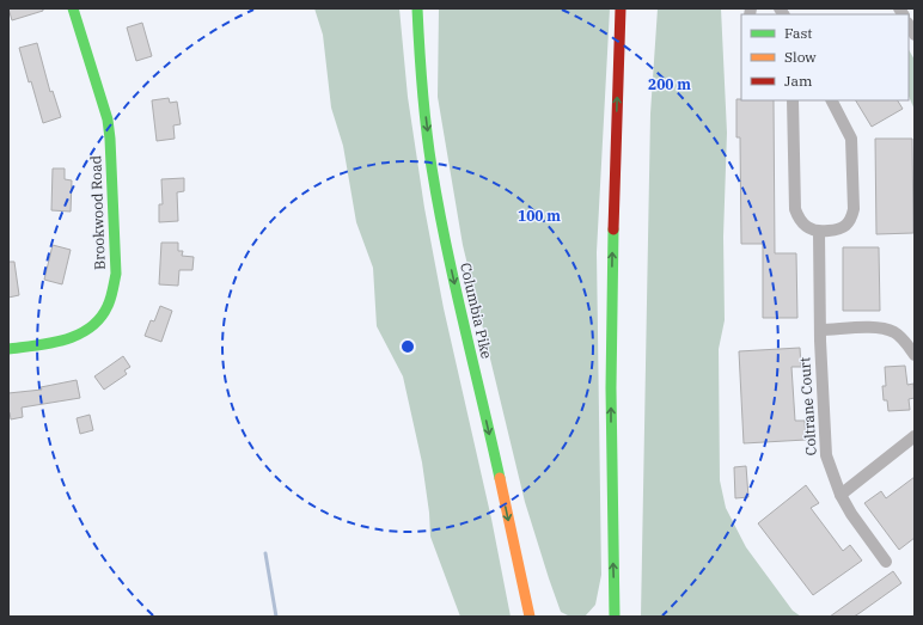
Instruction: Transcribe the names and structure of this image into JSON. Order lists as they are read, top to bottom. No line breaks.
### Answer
{"streets":{"main road":["Brookwood Road","Columbia Pike"],"street":["Coltrane Court"]},"one_way":["Columbia Pike"],"legend":["Fast","Slow","Jam"],"rings":["200 m","100 m"]}
